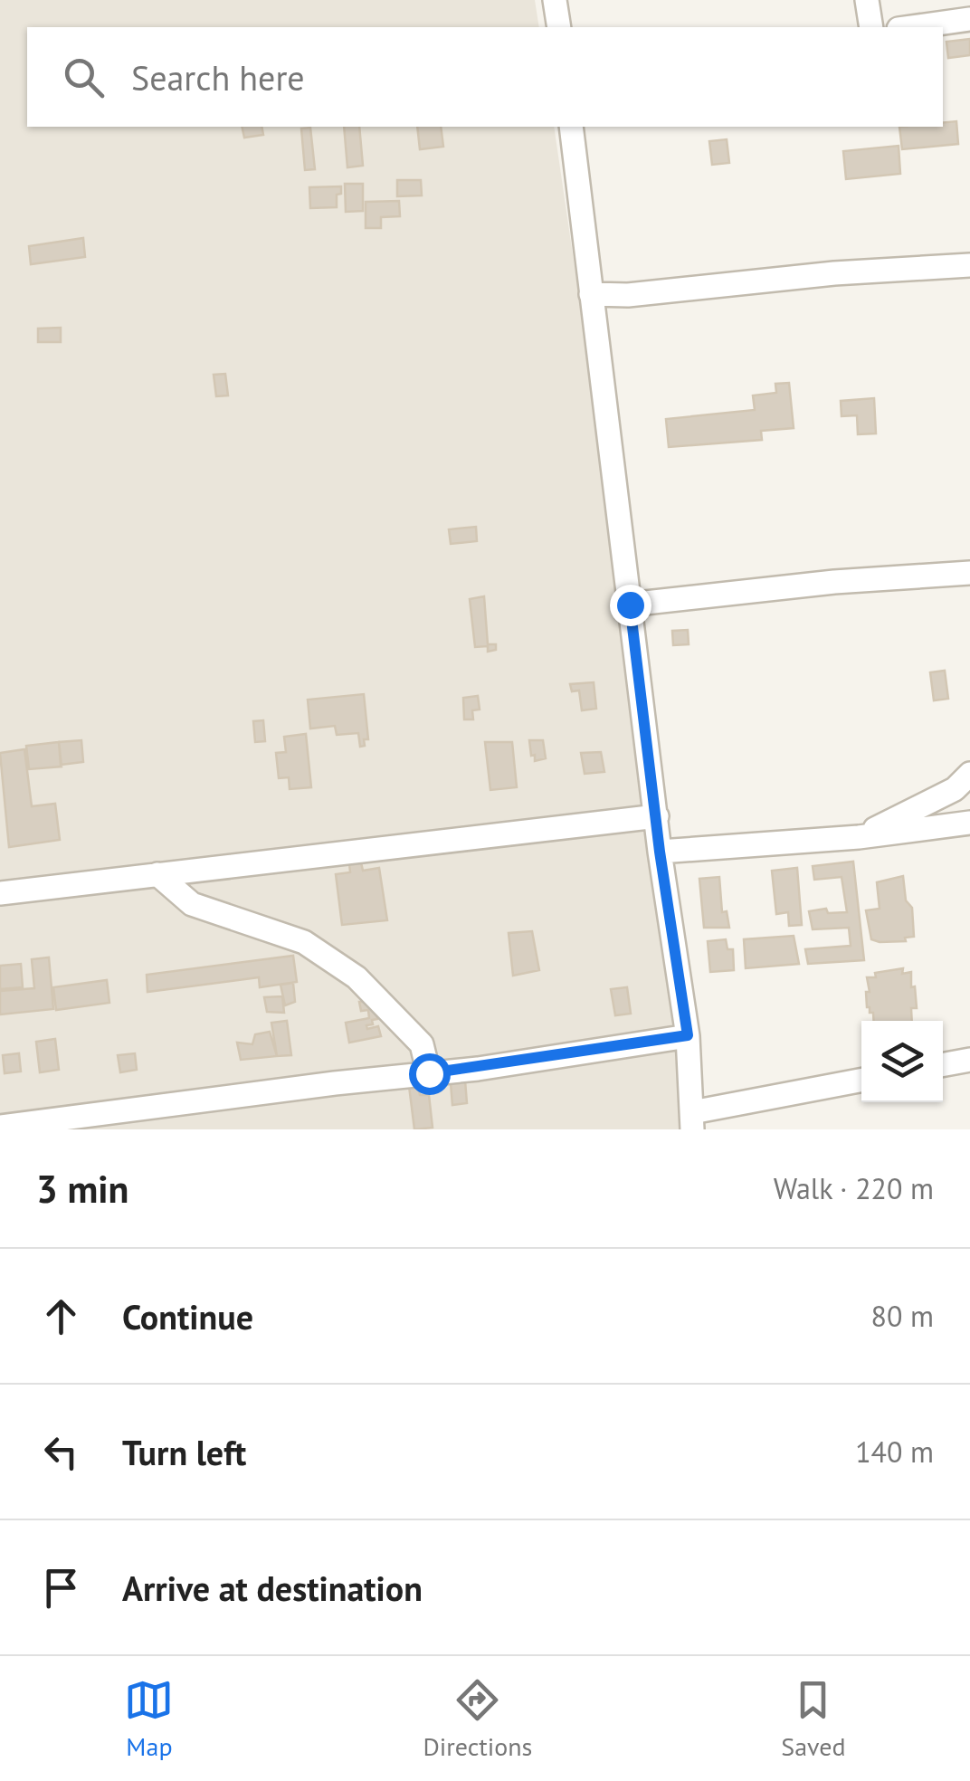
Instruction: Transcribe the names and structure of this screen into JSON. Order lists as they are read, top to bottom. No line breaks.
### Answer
{"page":{"search":"Search here","heading":["3 min","Walk · 220 m"],"list":[["Continue","80 m"],["Turn left","140 m"],"Arrive at destination"],"nav":["Map","Directions","Saved"]}}
